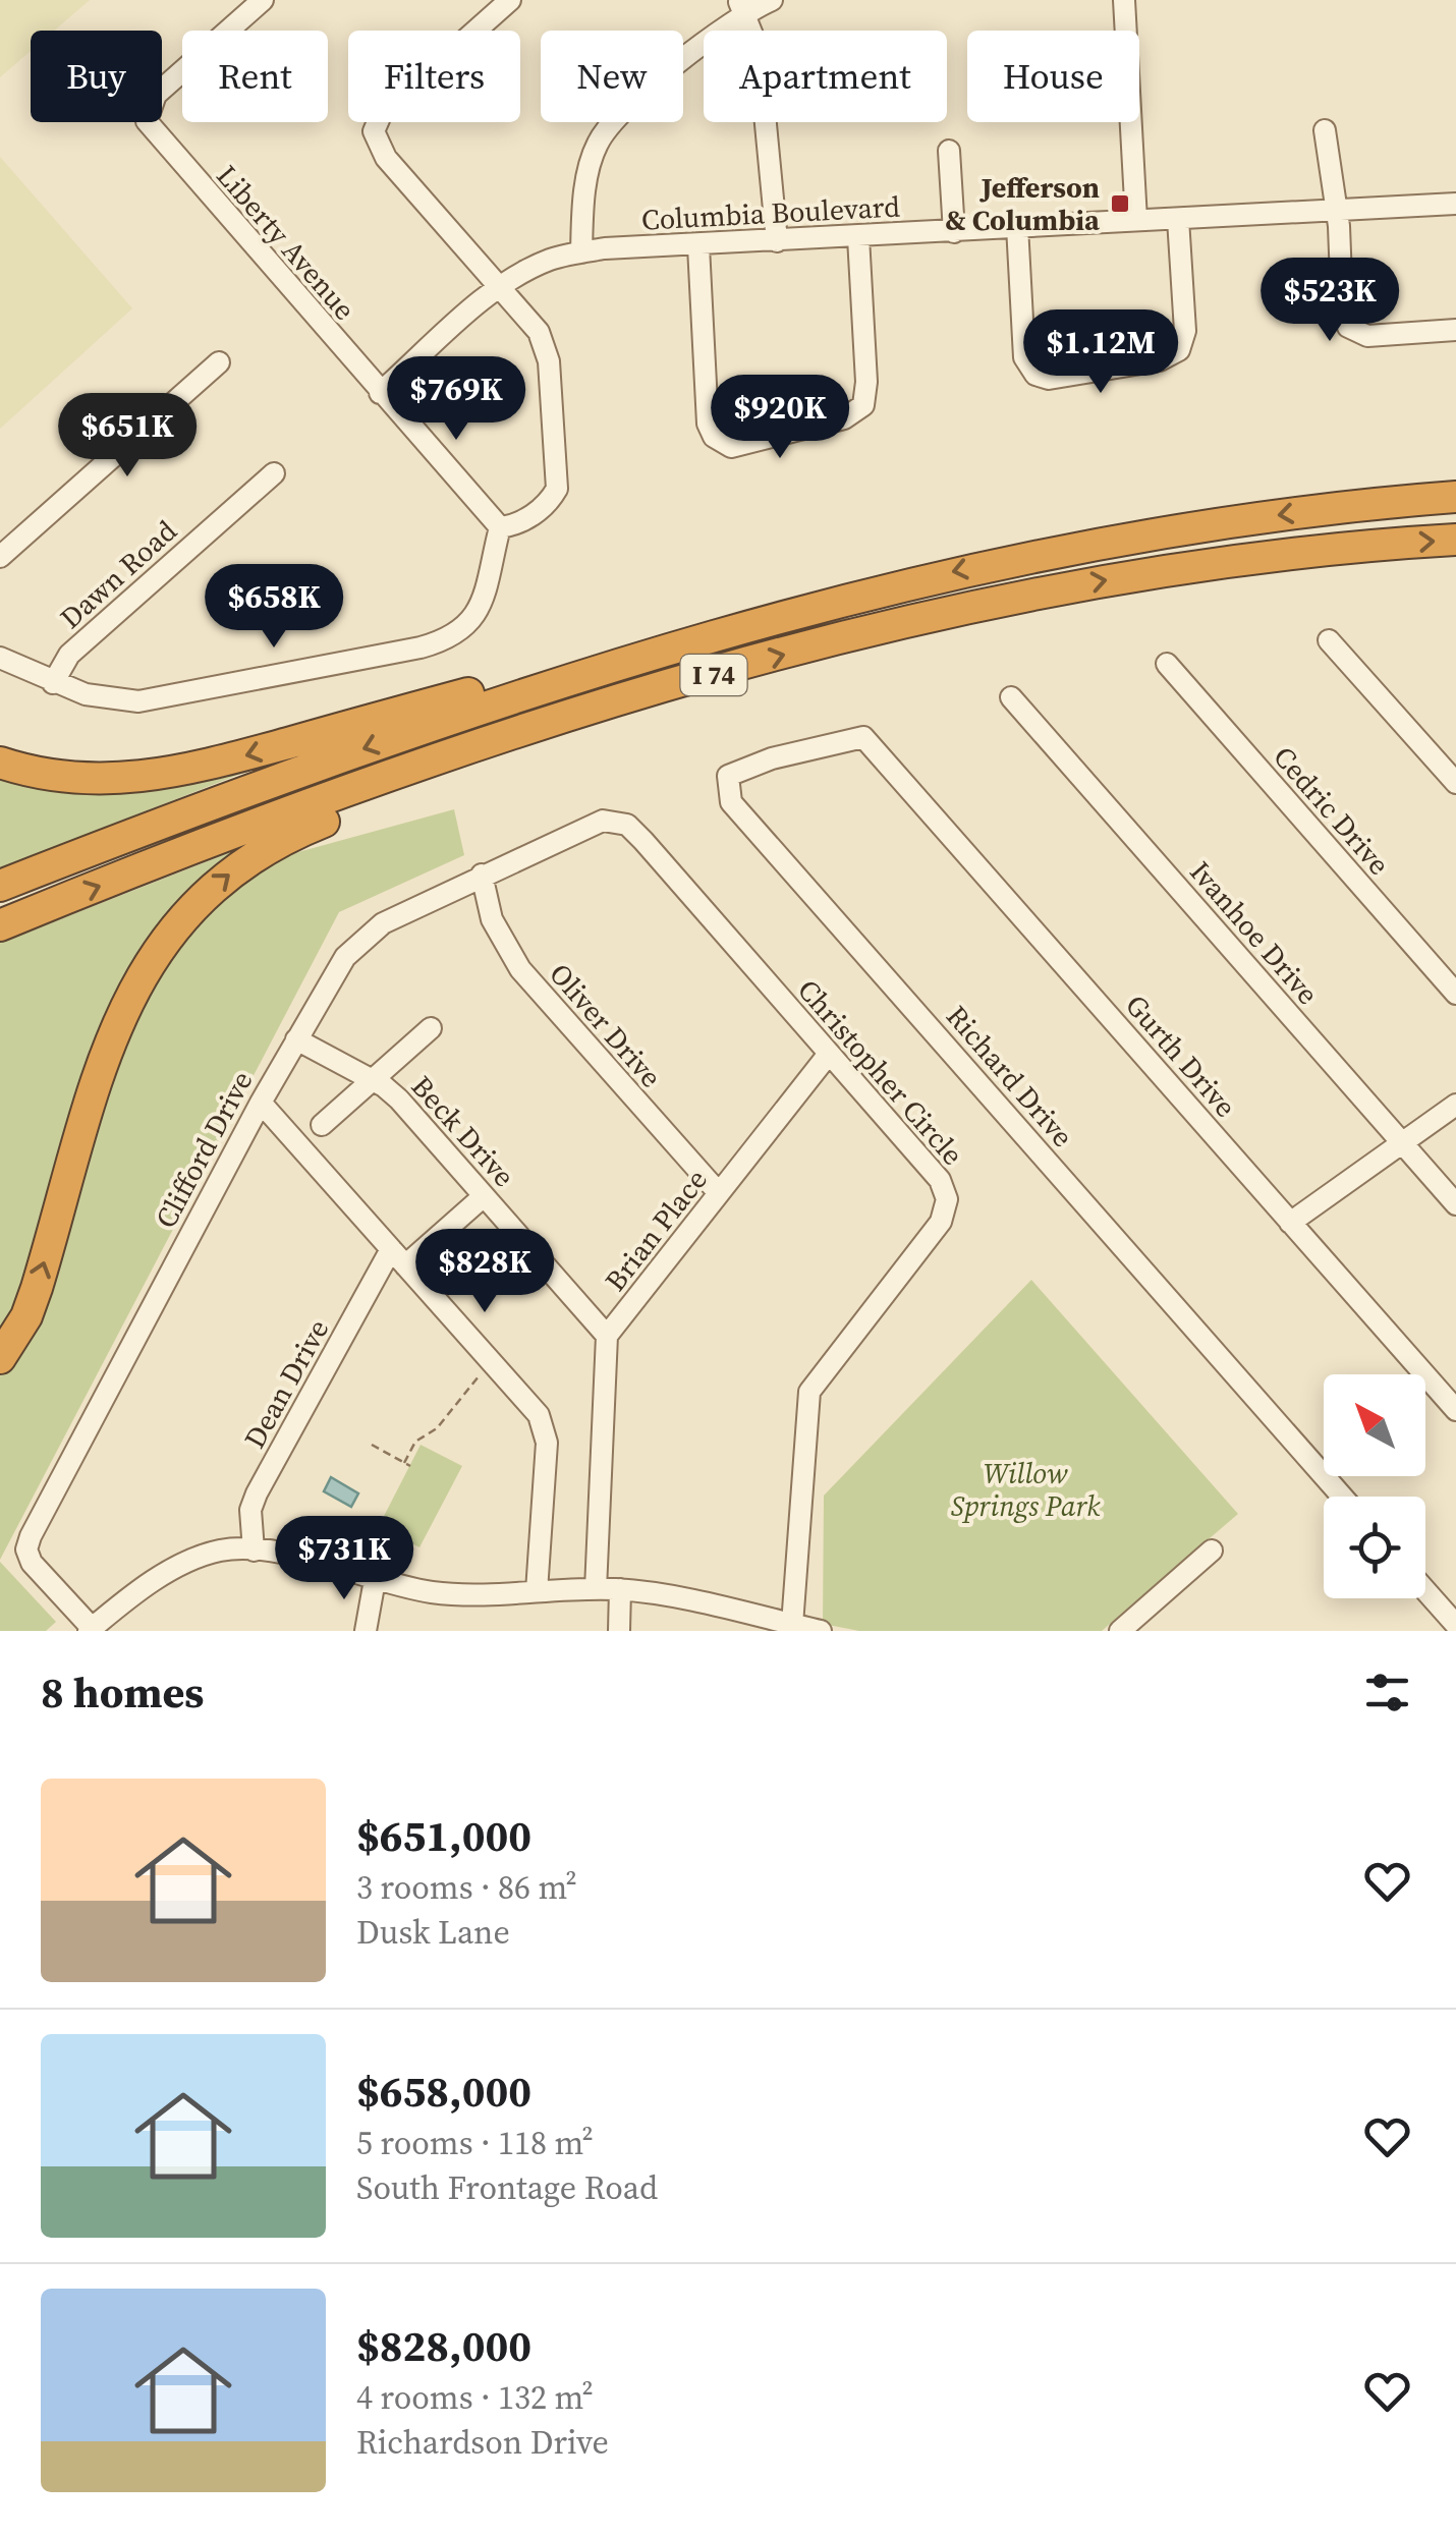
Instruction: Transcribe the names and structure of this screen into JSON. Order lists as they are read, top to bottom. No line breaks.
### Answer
{"streets":{"highway":["I 74"],"street":["Columbia Boulevard","Liberty Avenue","Dawn Road","Cedric Drive","Ivanhoe Drive","Oliver Drive","Gurth Drive","Christopher Circle","Richard Drive","Beck Drive","Clifford Drive","Brian Place","Dean Drive"]},"crossings":[["Columbia Boulevard","Liberty Avenue"],["Oliver Drive","Clifford Drive"],["Oliver Drive","Brian Place"],["Gurth Drive","Richard Drive"],["Christopher Circle","Clifford Drive"],["Christopher Circle","Brian Place"],["Beck Drive","Clifford Drive"],["Beck Drive","Brian Place"],["Beck Drive","Dean Drive"]],"parks":["Willow Springs Park"],"places":{"transit":["Jefferson & Columbia"]},"north":"top left","page":{"chip":["Buy","Rent","Filters","New","Apartment","House"],"price":["$523K","$1.12M","$769K","$920K","$651K","$658K","$828K","$731K"],"heading":"8 homes","list":[{"name":"$651,000","note":"3 rooms · 86 m² · Dusk Lane"},{"name":"$658,000","note":"5 rooms · 118 m² · South Frontage Road"},{"name":"$828,000","note":"4 rooms · 132 m² · Richardson Drive"}]}}
